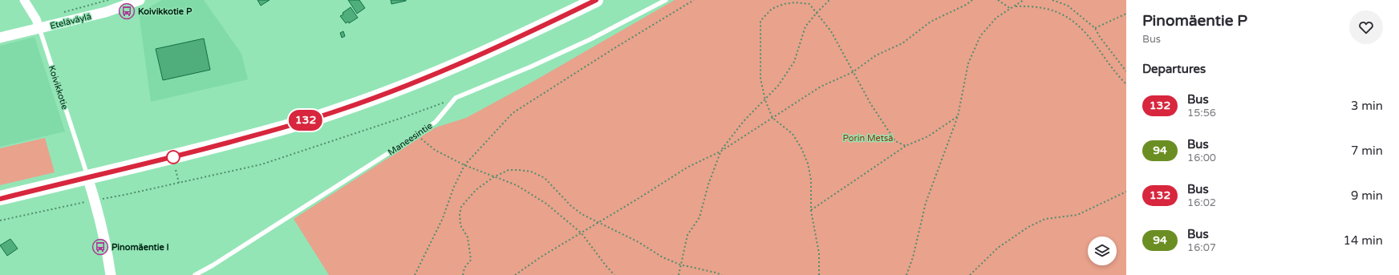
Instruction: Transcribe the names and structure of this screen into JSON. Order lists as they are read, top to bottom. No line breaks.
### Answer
{"streets":{"street":["Eteläväylä","Koivikkotie"],"lane":["Maneesintie"]},"crossings":[["Eteläväylä","Koivikkotie"]],"parks":["Porin Metsä"],"places":{"bus stop":["Koivikkotie P","Pinomäentie I"]},"lines":["bus line 132"],"page":{"on_map":"132","heading":[["Pinomäentie P","Bus"],"Departures"],"list":[{"mark":"132","name":"Bus","note":"15:56","value":"3 min"},{"mark":"94","name":"Bus","note":"16:00","value":"7 min"},{"mark":"132","name":"Bus","note":"16:02","value":"9 min"},{"mark":"94","name":"Bus","note":"16:07","value":"14 min"}]}}
